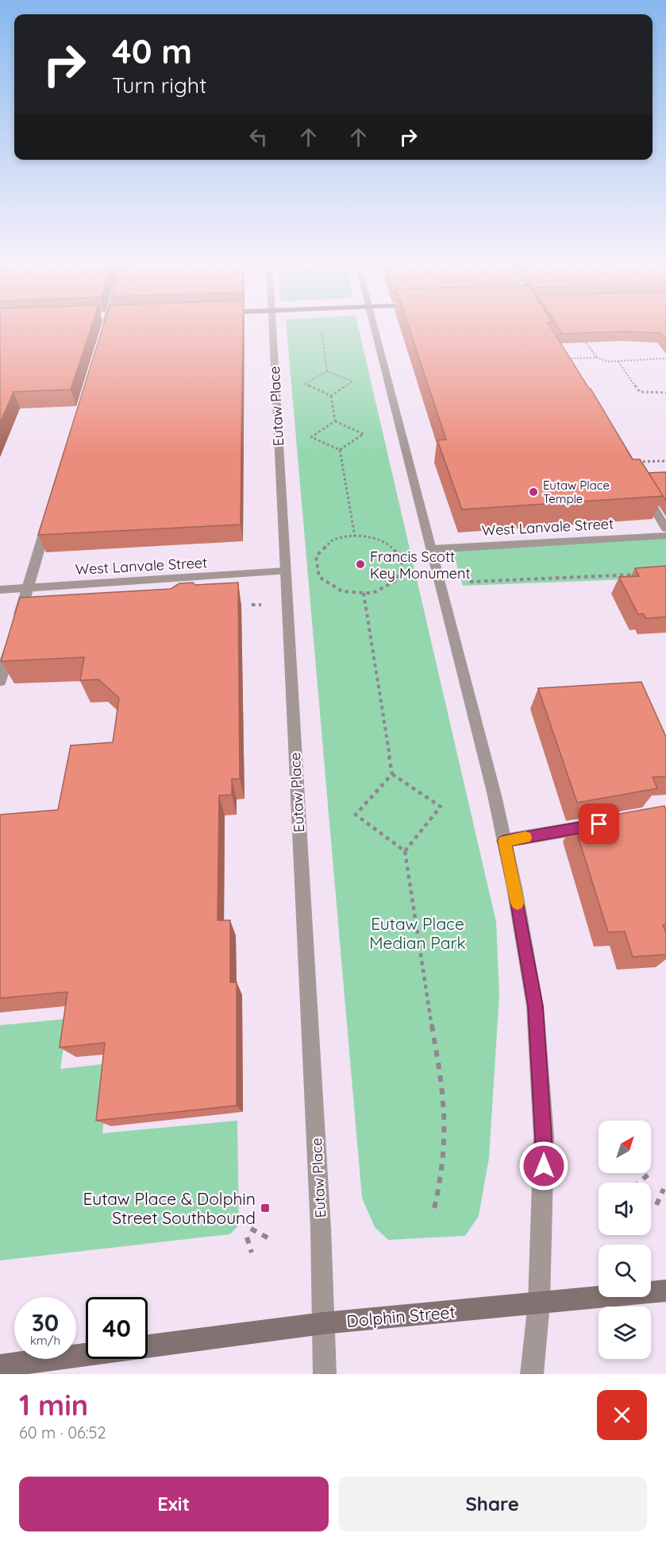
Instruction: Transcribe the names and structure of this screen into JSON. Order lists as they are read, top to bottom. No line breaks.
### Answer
{"streets":{"main road":["Dolphin Street"],"street":["Eutaw Place","West Lanvale Street"]},"crossings":[["Eutaw Place","West Lanvale Street"],["Eutaw Place","Dolphin Street"]],"parks":["Eutaw Place Median Park"],"places":{"other":["Eutaw Place Temple","Francis Scott Key Monument"],"transit":["Eutaw Place & Dolphin Street Southbound"]},"north":"top right","page":{"turn":["40 m","Turn right"],"speed":"30 km/h","limit":"40","heading":["1 min","60 m · 06:52"],"buttons":["Exit","Share"]}}
